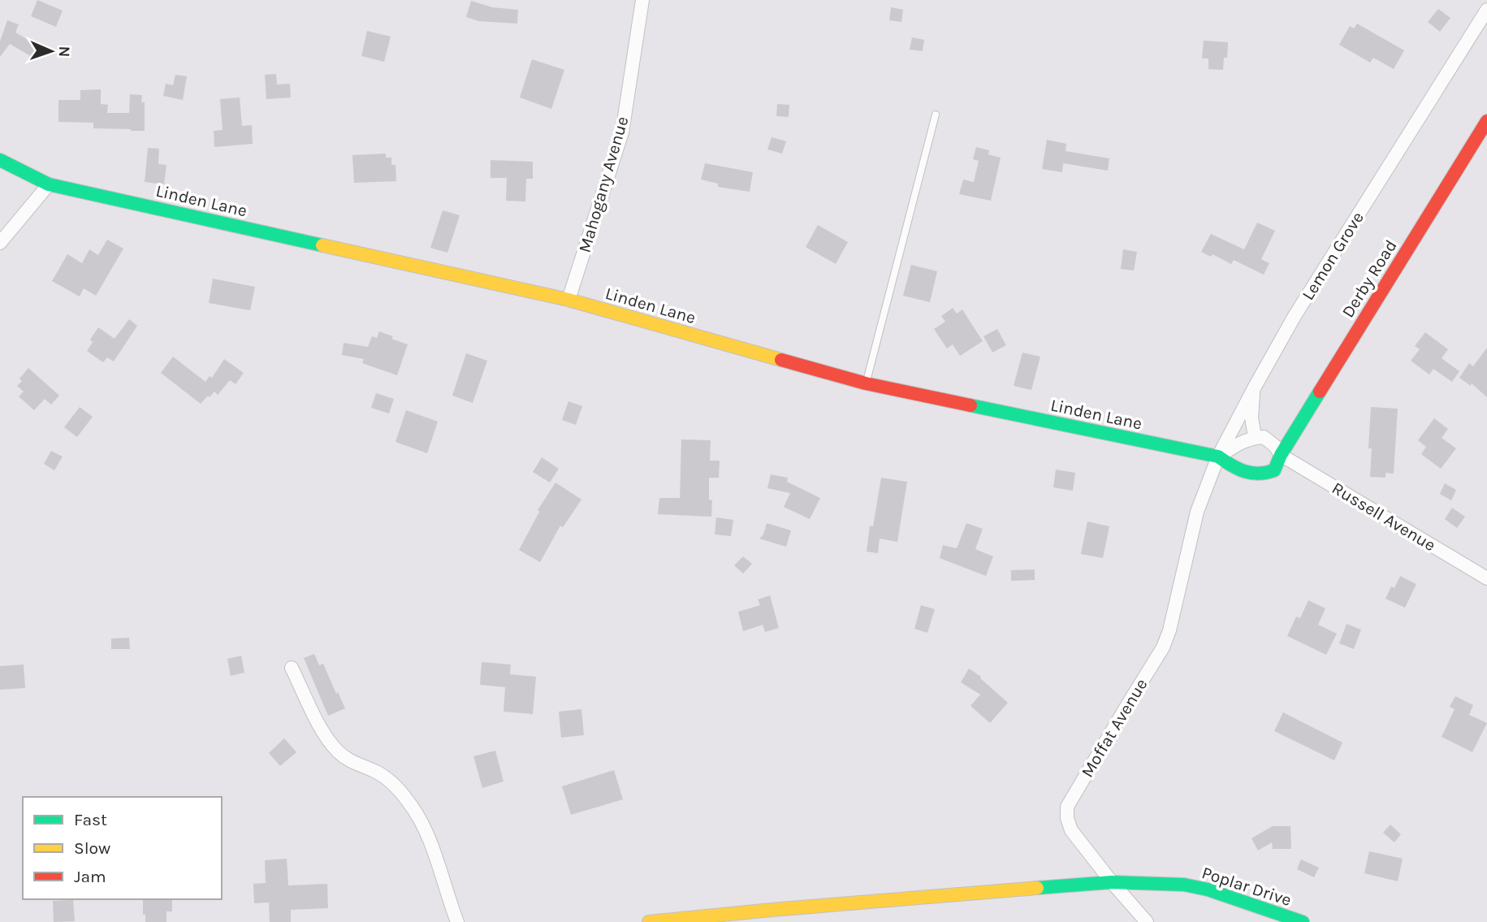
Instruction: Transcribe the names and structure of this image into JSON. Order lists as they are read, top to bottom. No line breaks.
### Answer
{"streets":{"street":["Mahogany Avenue","Linden Lane","Lemon Grove","Derby Road","Russell Avenue","Moffat Avenue","Poplar Drive"]},"crossings":[["Mahogany Avenue","Linden Lane"],["Linden Lane","Lemon Grove"],["Linden Lane","Derby Road"],["Linden Lane","Russell Avenue"],["Lemon Grove","Moffat Avenue"],["Derby Road","Russell Avenue"],["Moffat Avenue","Poplar Drive"]],"legend":["Fast","Slow","Jam"],"north":"right"}
